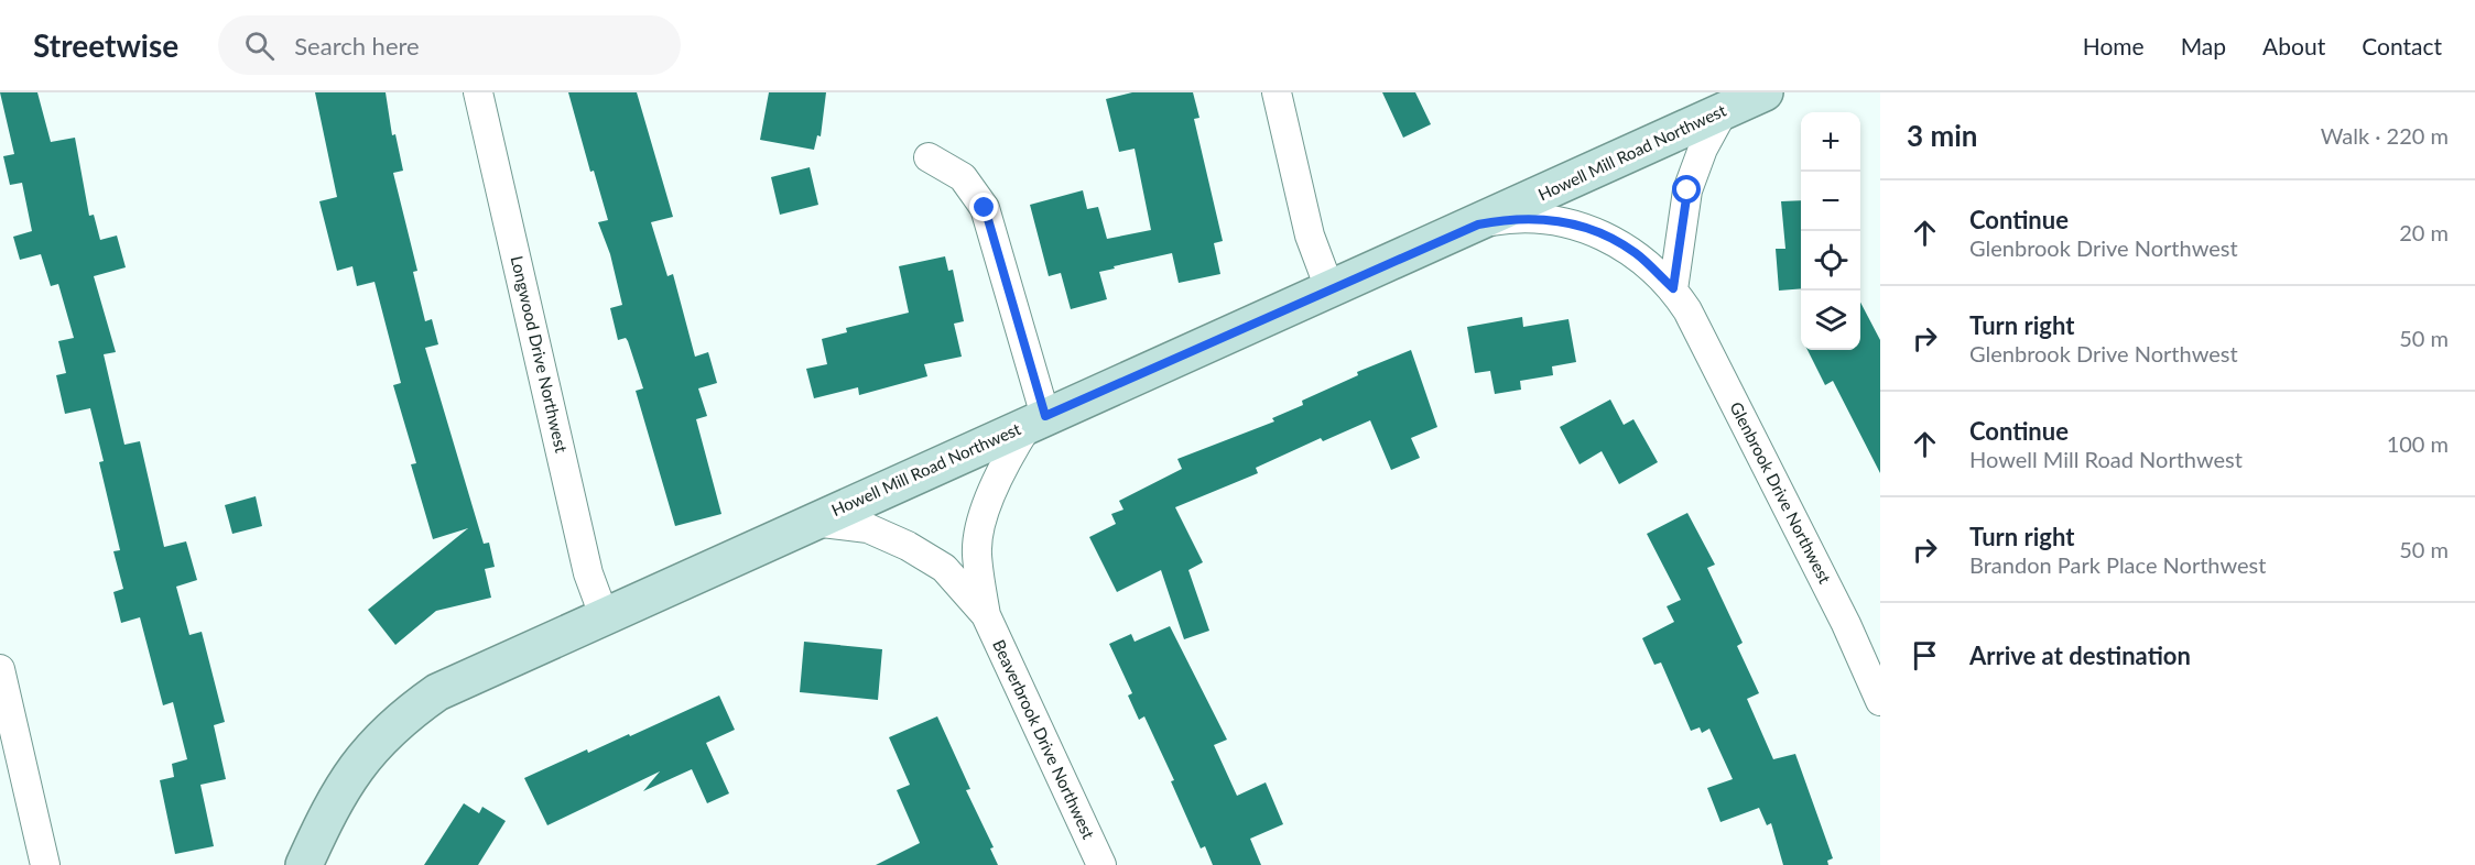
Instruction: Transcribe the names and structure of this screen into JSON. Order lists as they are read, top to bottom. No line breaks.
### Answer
{"streets":{"main road":["Howell Mill Road Northwest"],"street":["Longwood Drive Northwest","Glenbrook Drive Northwest","Beaverbrook Drive Northwest"]},"crossings":[["Howell Mill Road Northwest","Longwood Drive Northwest"],["Howell Mill Road Northwest","Glenbrook Drive Northwest"],["Howell Mill Road Northwest","Beaverbrook Drive Northwest"]],"page":{"header":"Streetwise","search":"Search here","nav":["Home","Map","About","Contact"],"heading":["3 min","Walk · 220 m"],"map_buttons":["+","−"],"list":[["Continue","Glenbrook Drive Northwest","20 m"],["Turn right","Glenbrook Drive Northwest","50 m"],["Continue","Howell Mill Road Northwest","100 m"],["Turn right","Brandon Park Place Northwest","50 m"],"Arrive at destination"]}}
